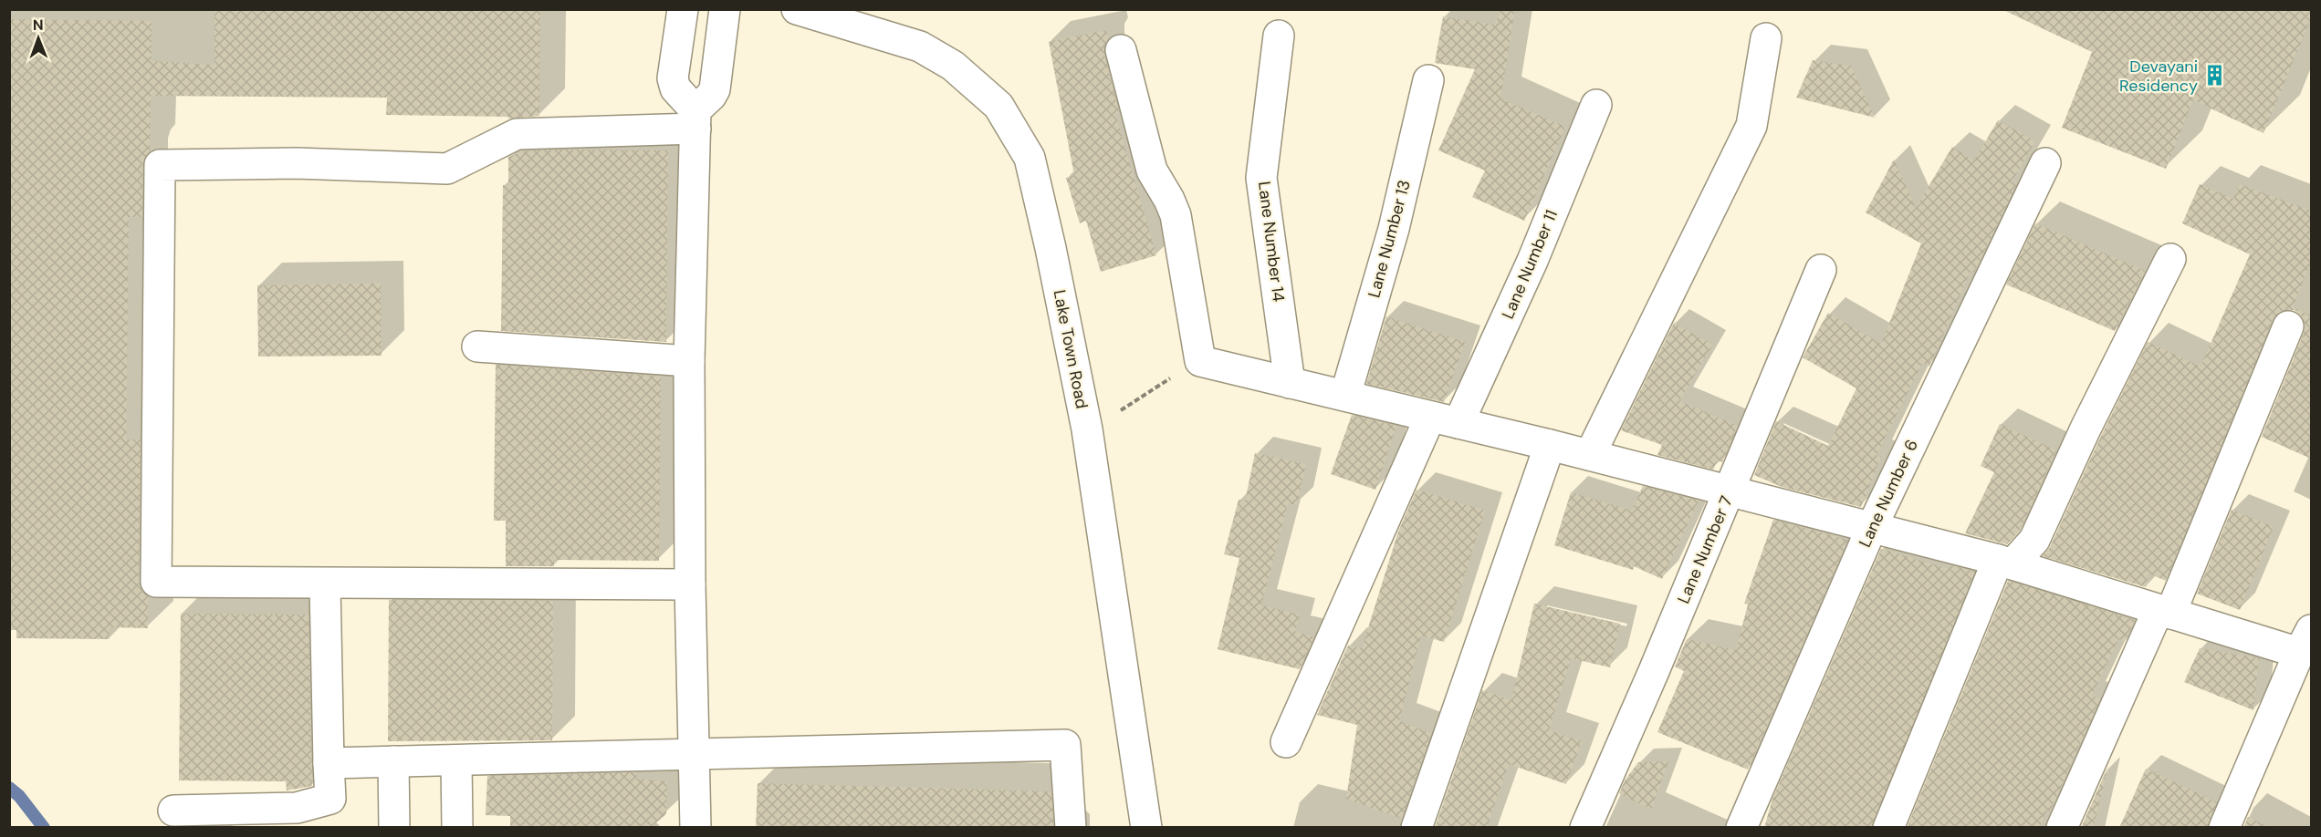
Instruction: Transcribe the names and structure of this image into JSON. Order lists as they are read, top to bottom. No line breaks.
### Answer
{"streets":{"street":["Lane Number 13","Lane Number 14","Lane Number 11","Lake Town Road","Lane Number 6","Lane Number 7"]},"places":{"building":["Devayani Residency"]},"north":"top"}
